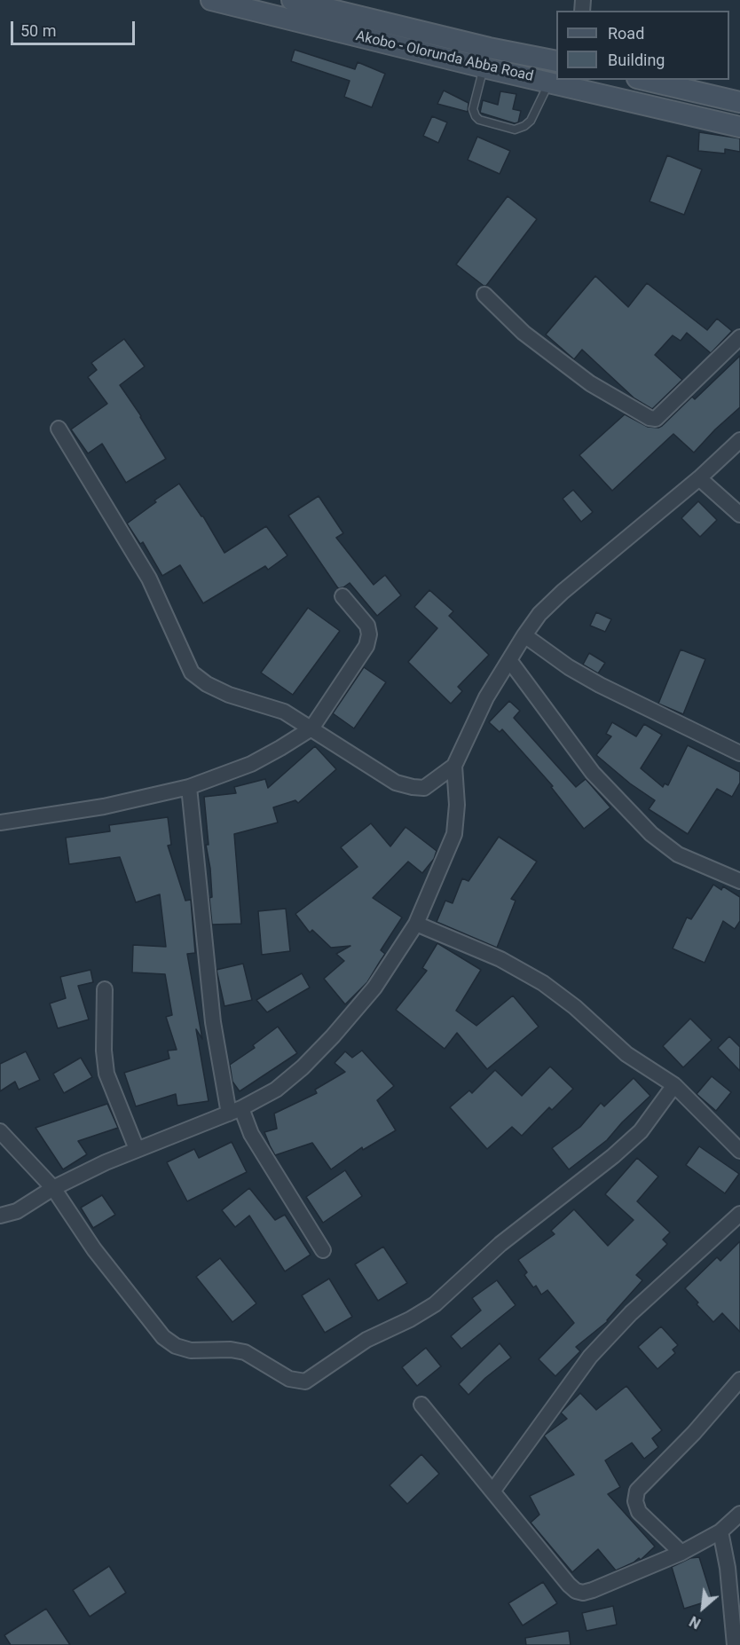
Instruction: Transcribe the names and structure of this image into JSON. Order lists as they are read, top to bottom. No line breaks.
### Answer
{"streets":{"main road":["Akobo - Olorunda Abba Road"]},"legend":["Road","Building"],"scale_bar":"50 m","north":"bottom left"}
